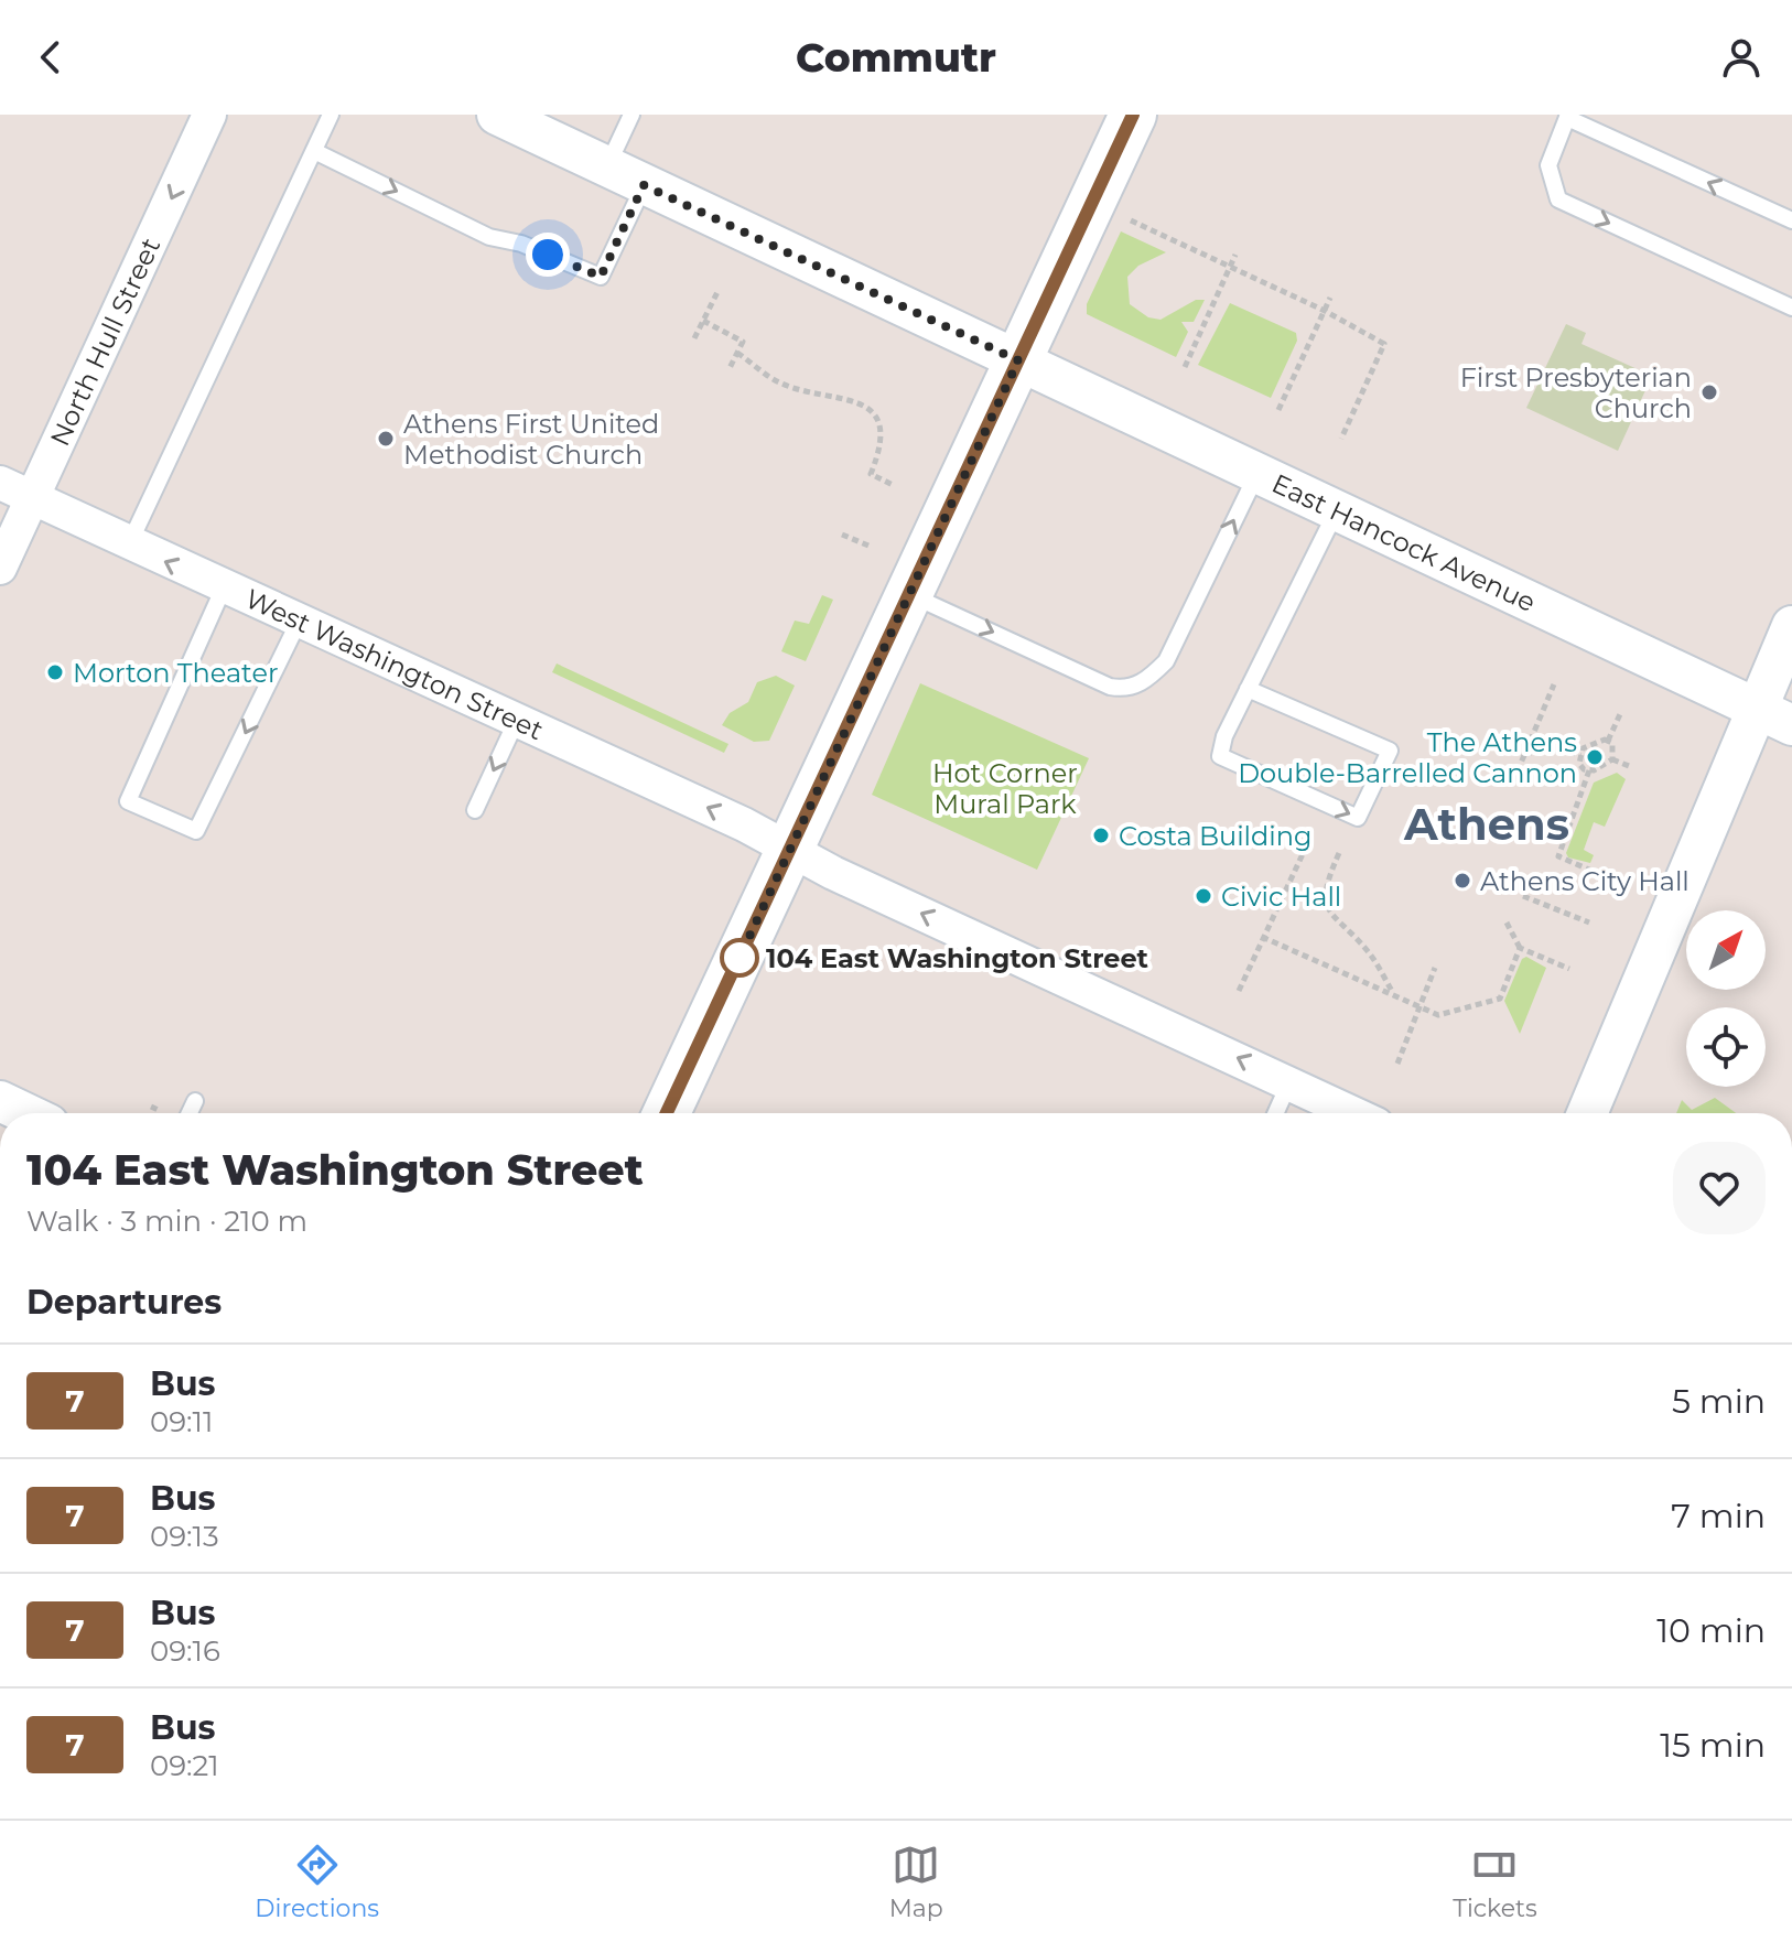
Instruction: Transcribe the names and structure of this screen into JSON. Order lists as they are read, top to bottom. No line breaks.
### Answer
{"streets":{"street":["North Hull Street","East Hancock Avenue","West Washington Street"]},"crossings":[["North Hull Street","West Washington Street"]],"one_way":["North Hull Street","West Washington Street"],"districts":["Athens"],"parks":["Hot Corner Mural Park"],"places":["First Presbyterian Church","Athens First United Methodist Church","Morton Theater","The Athens Double-Barrelled Cannon","Costa Building","Athens City Hall","Civic Hall","104 East Washington Street"],"lines":["bus line 7"],"north":"top right","page":{"header":"Commutr","heading":[["104 East Washington Street","Walk · 3 min · 210 m"],"Departures"],"list":[{"mark":"7","name":"Bus","note":"09:11","value":"5 min"},{"mark":"7","name":"Bus","note":"09:13","value":"7 min"},{"mark":"7","name":"Bus","note":"09:16","value":"10 min"},{"mark":"7","name":"Bus","note":"09:21","value":"15 min"}],"tabs":["Directions","Map","Tickets"]}}
